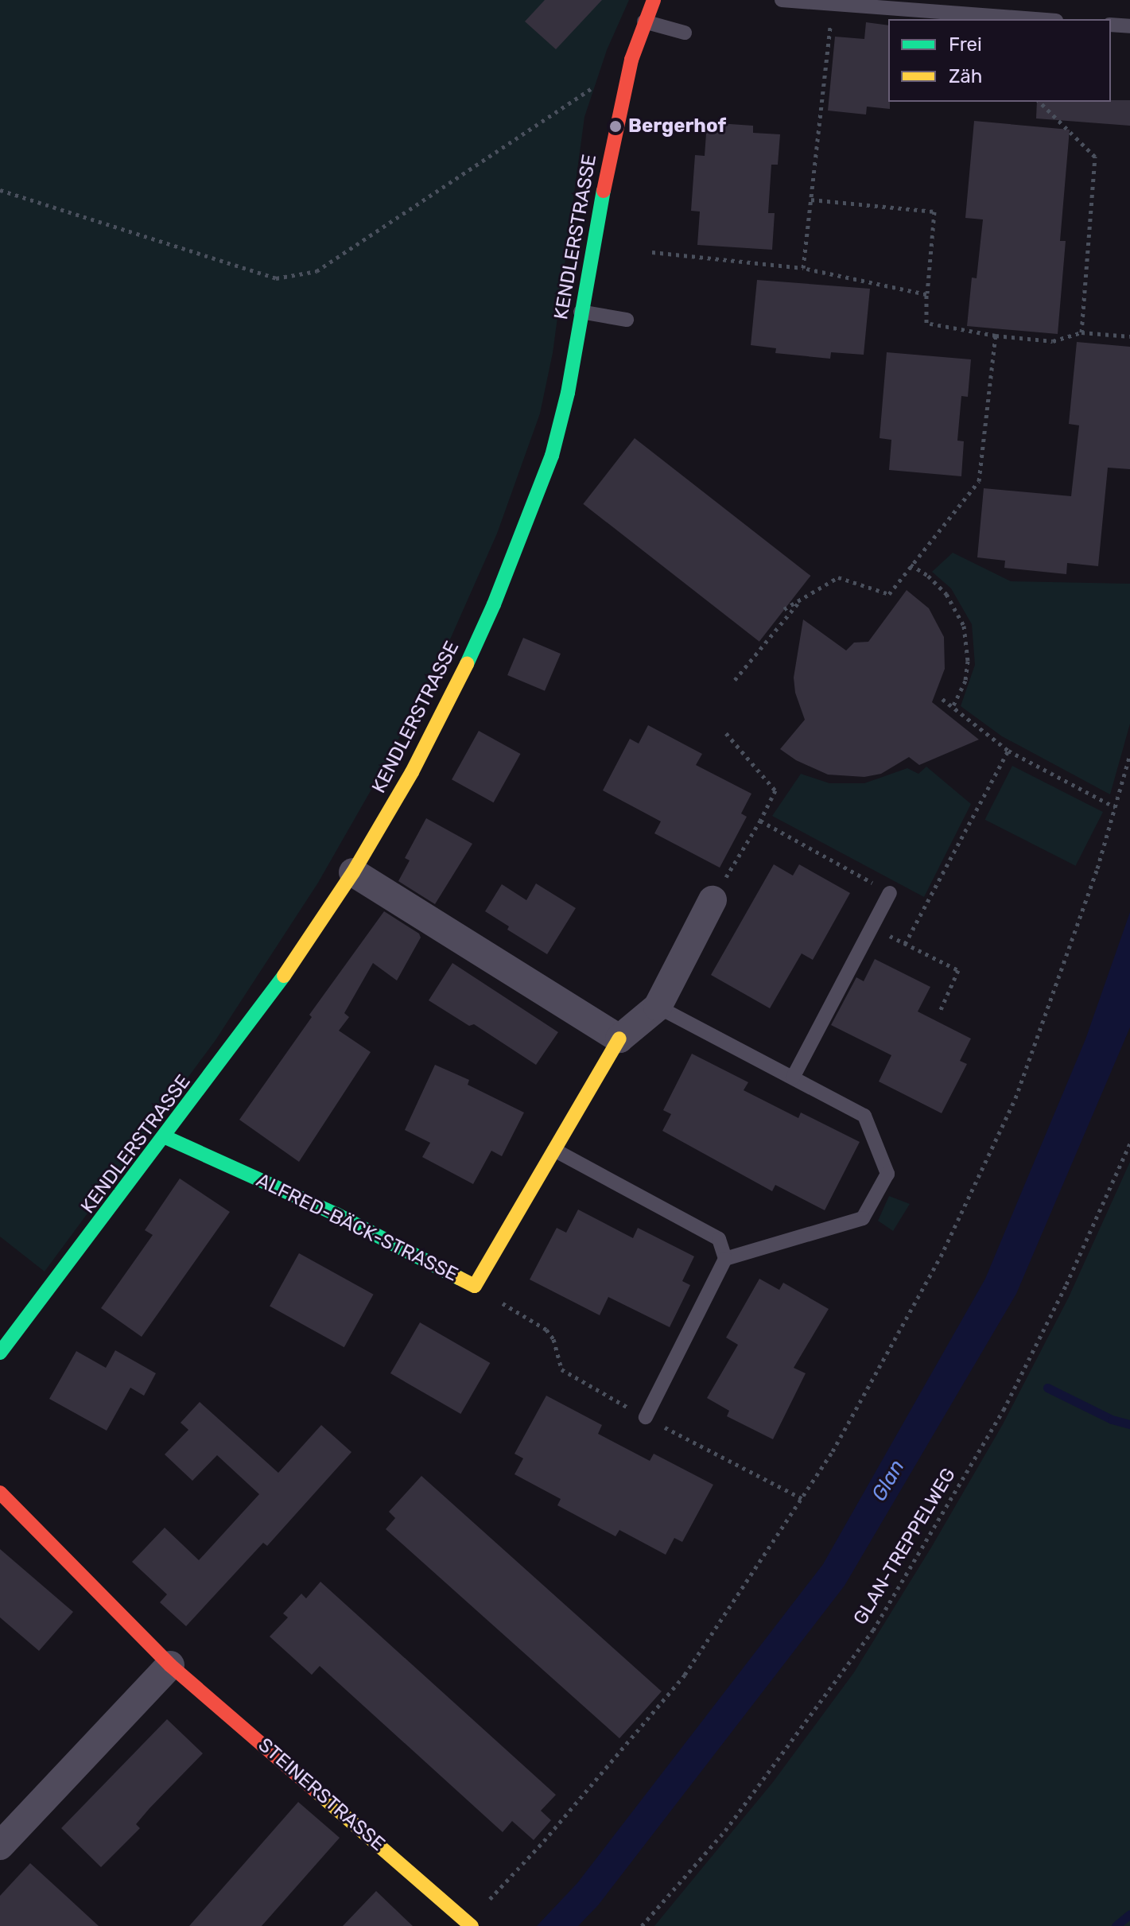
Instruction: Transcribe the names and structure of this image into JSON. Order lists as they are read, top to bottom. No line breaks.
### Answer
{"streets":{"street":["KENDLERSTRASSE","ALFRED-BÄCK-STRASSE","STEINERSTRASSE"],"path":["GLAN-TREPPELWEG"]},"crossings":[["KENDLERSTRASSE","ALFRED-BÄCK-STRASSE"]],"water":["Glan"],"places":["Bergerhof"],"legend":["Frei","Zäh"]}
